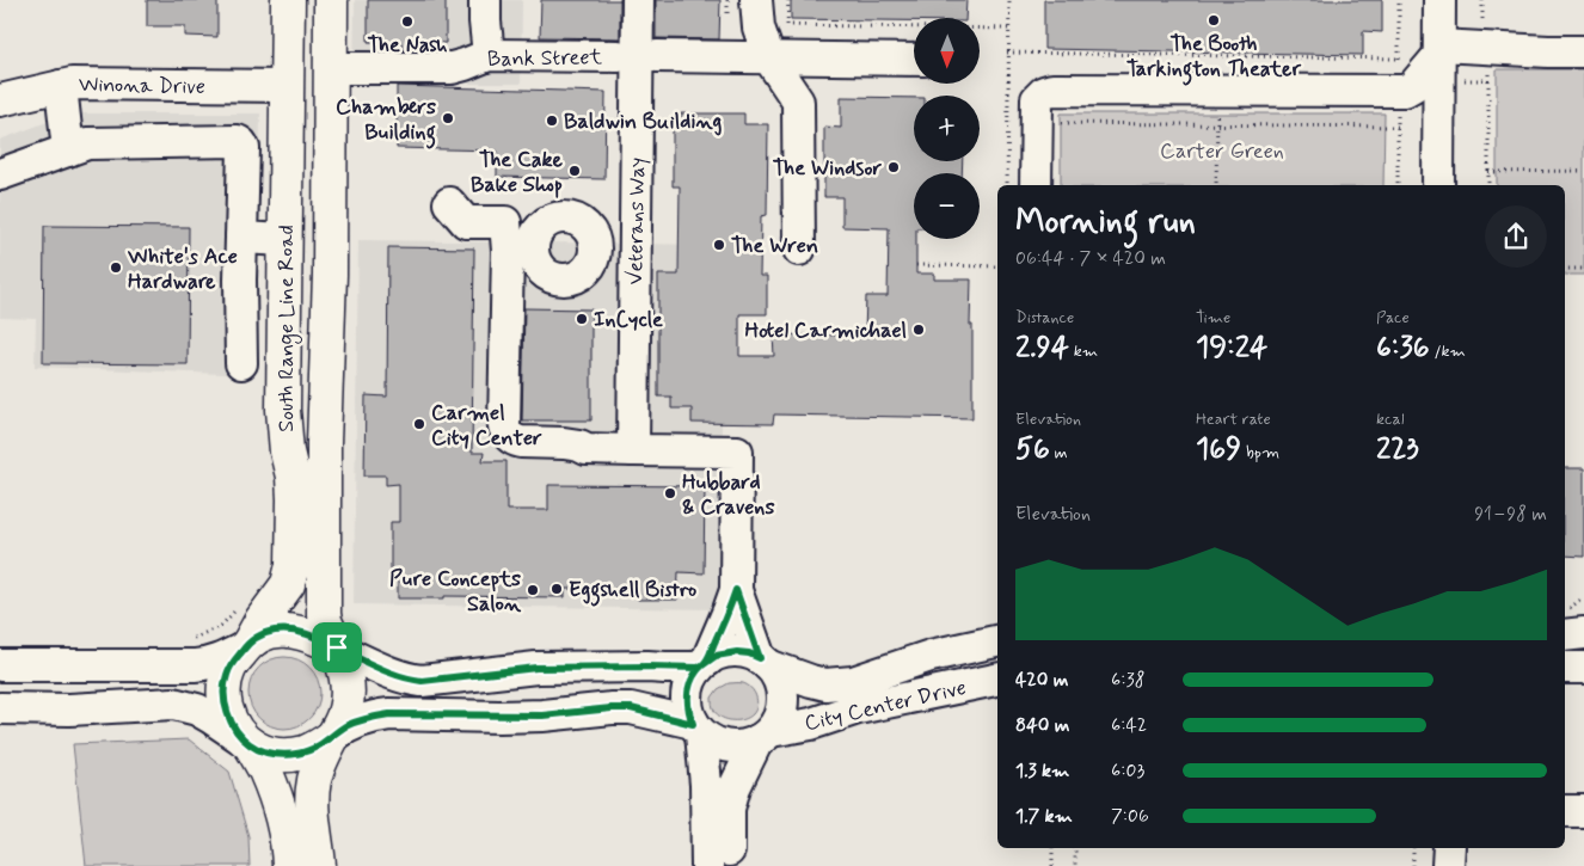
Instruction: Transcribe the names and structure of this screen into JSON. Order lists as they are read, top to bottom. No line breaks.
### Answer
{"streets":{"main road":["South Range Line Road"],"street":["Bank Street","Winona Drive","Veterans Way","City Center Drive"]},"crossings":[["Bank Street","South Range Line Road"],["Winona Drive","South Range Line Road"]],"parks":["Carter Green"],"places":["The Booth Tarkington Theater","The Nash","Chambers Building","Baldwin Building","The Windsor","The Cake Bake Shop","The Wren","White's Ace Hardware","InCycle","Hotel Carmichael","Carmel City Center","Hubbard & Cravens","Eggshell Bistro","Pure Concepts Salon"],"north":"bottom","page":{"map_buttons":["+","−"],"heading":["Morning run","06:44 · 7 × 420 m"],"stats":[["Distance","2.94 km"],["Time","19:24"],["Pace","6:36 /km"],["Elevation","56 m"],["Heart rate","169 bpm"],["kcal","223"]],"chart":["Elevation","91–98 m"],"list":[{"name":"420 m","note":"6:38"},{"name":"840 m","note":"6:42"},{"name":"1.3 km","note":"6:03"},{"name":"1.7 km","note":"7:06"}]}}
